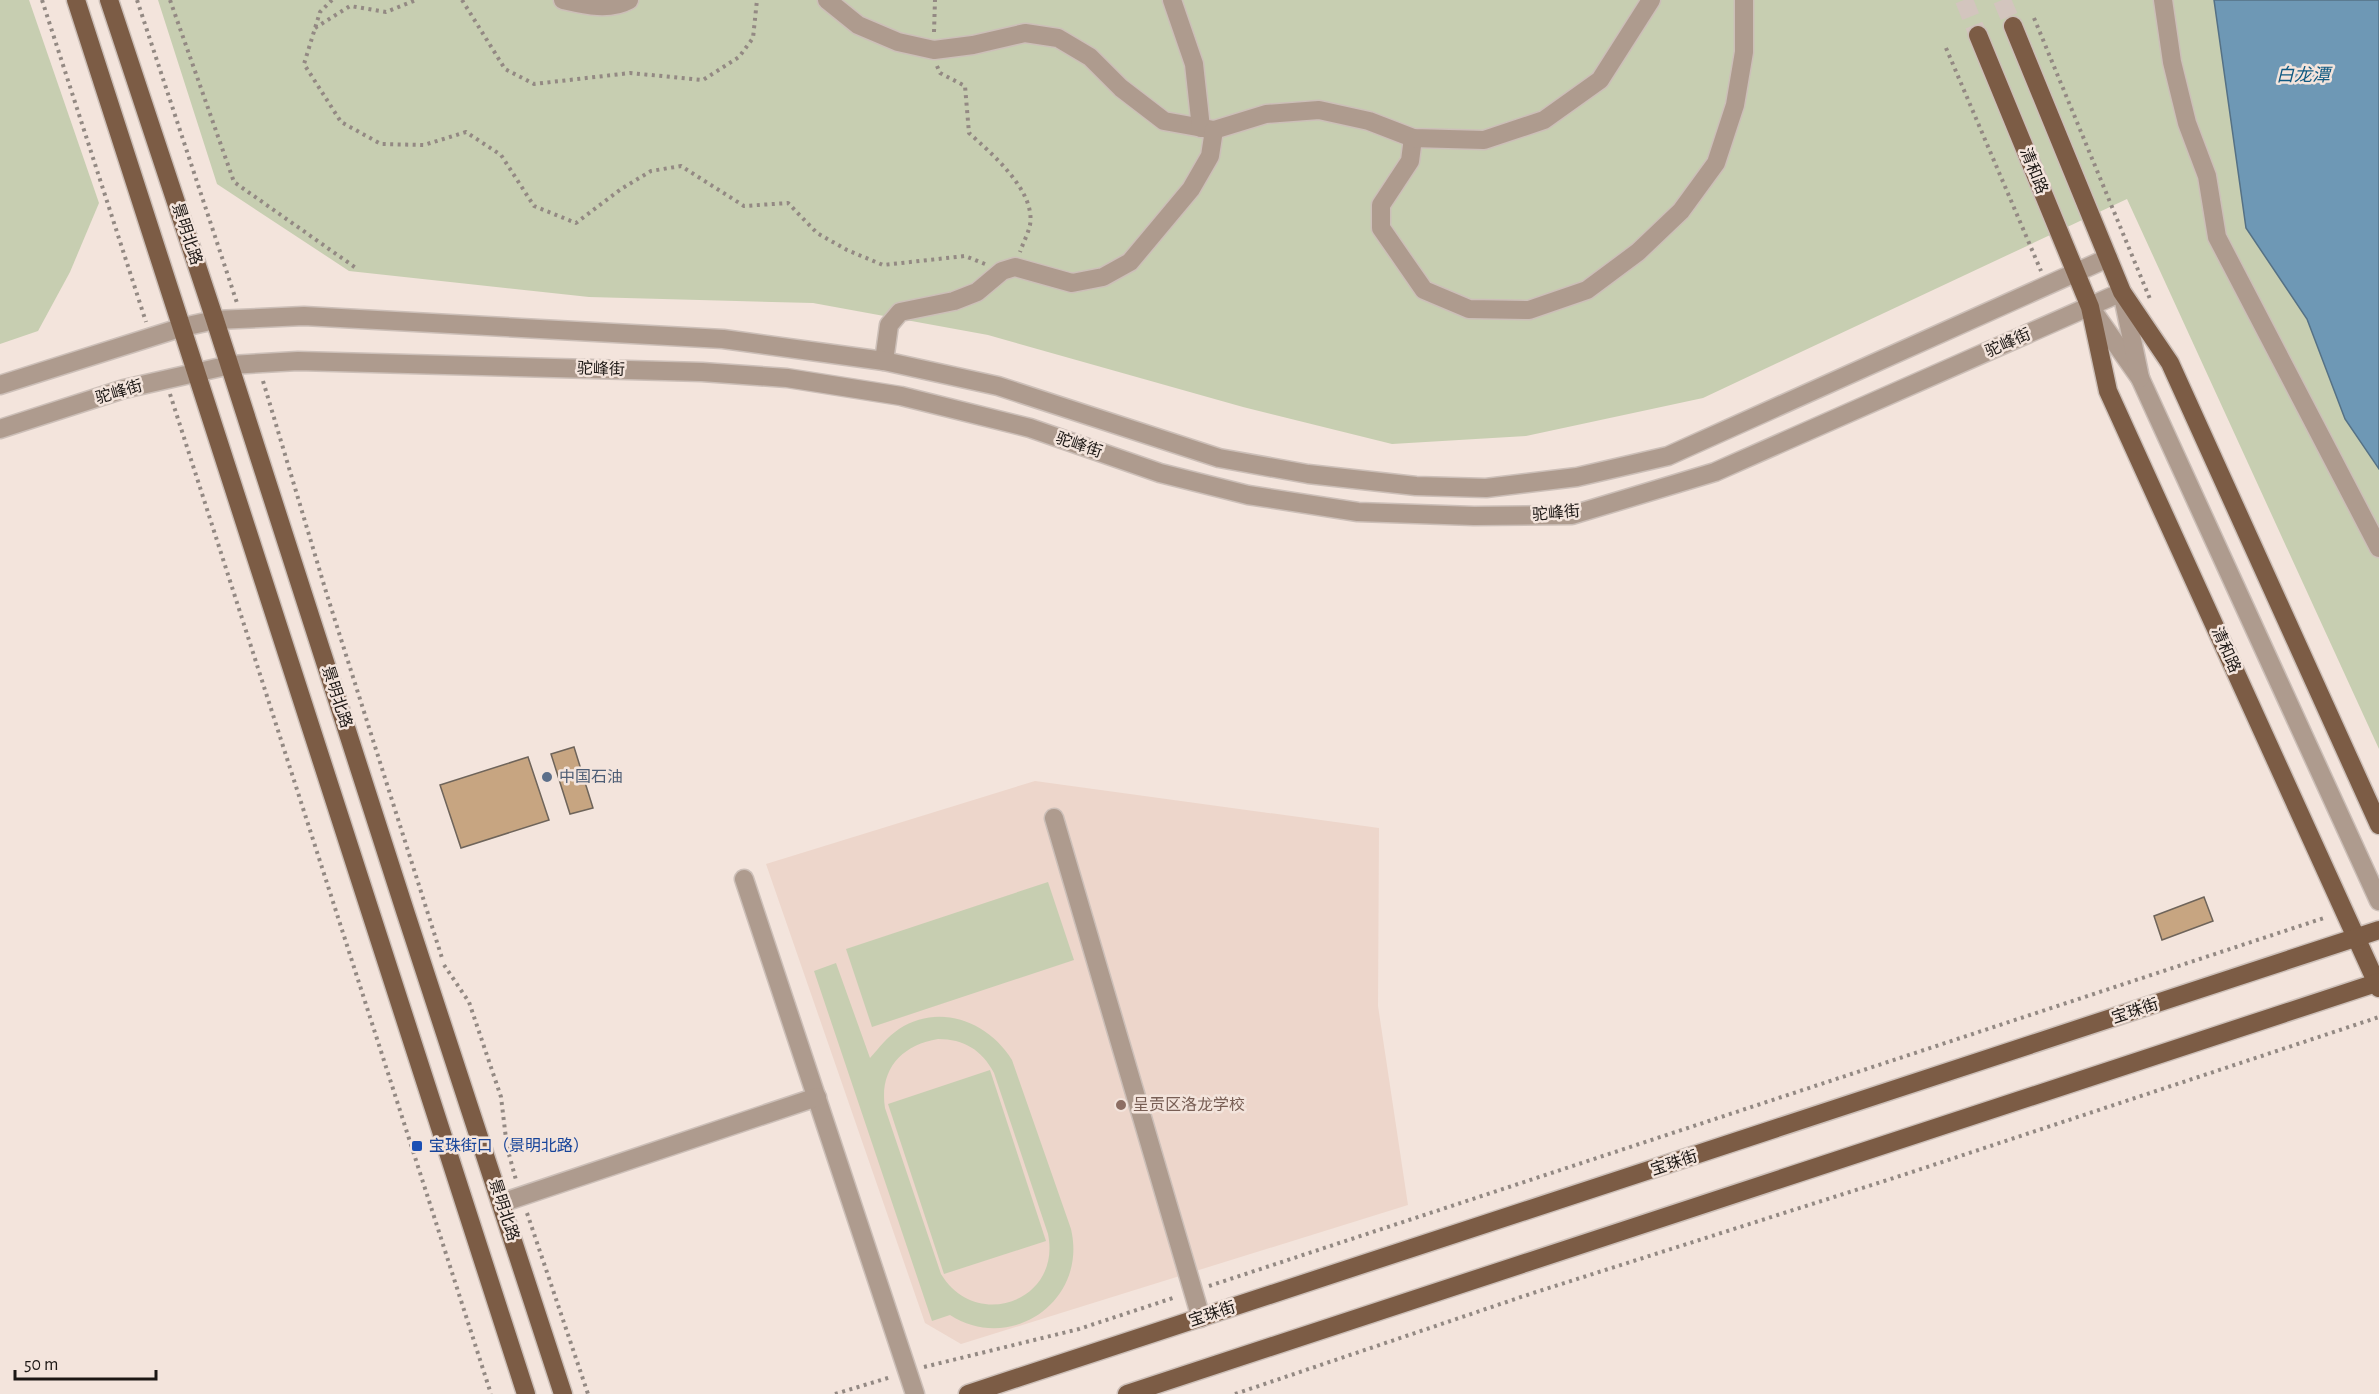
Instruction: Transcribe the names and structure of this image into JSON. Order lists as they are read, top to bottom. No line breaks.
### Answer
{"streets":{"main road":["清和路","景明北路","宝珠街"],"street":["驼峰街"]},"crossings":[["清和路","驼峰街"],["清和路","宝珠街"],["景明北路","驼峰街"]],"water":["白龙潭"],"places":{"other":["中国石油","呈贡区洛龙学校"],"transit":["宝珠街口（景明北路）"]},"scale_bar":"50 m"}
